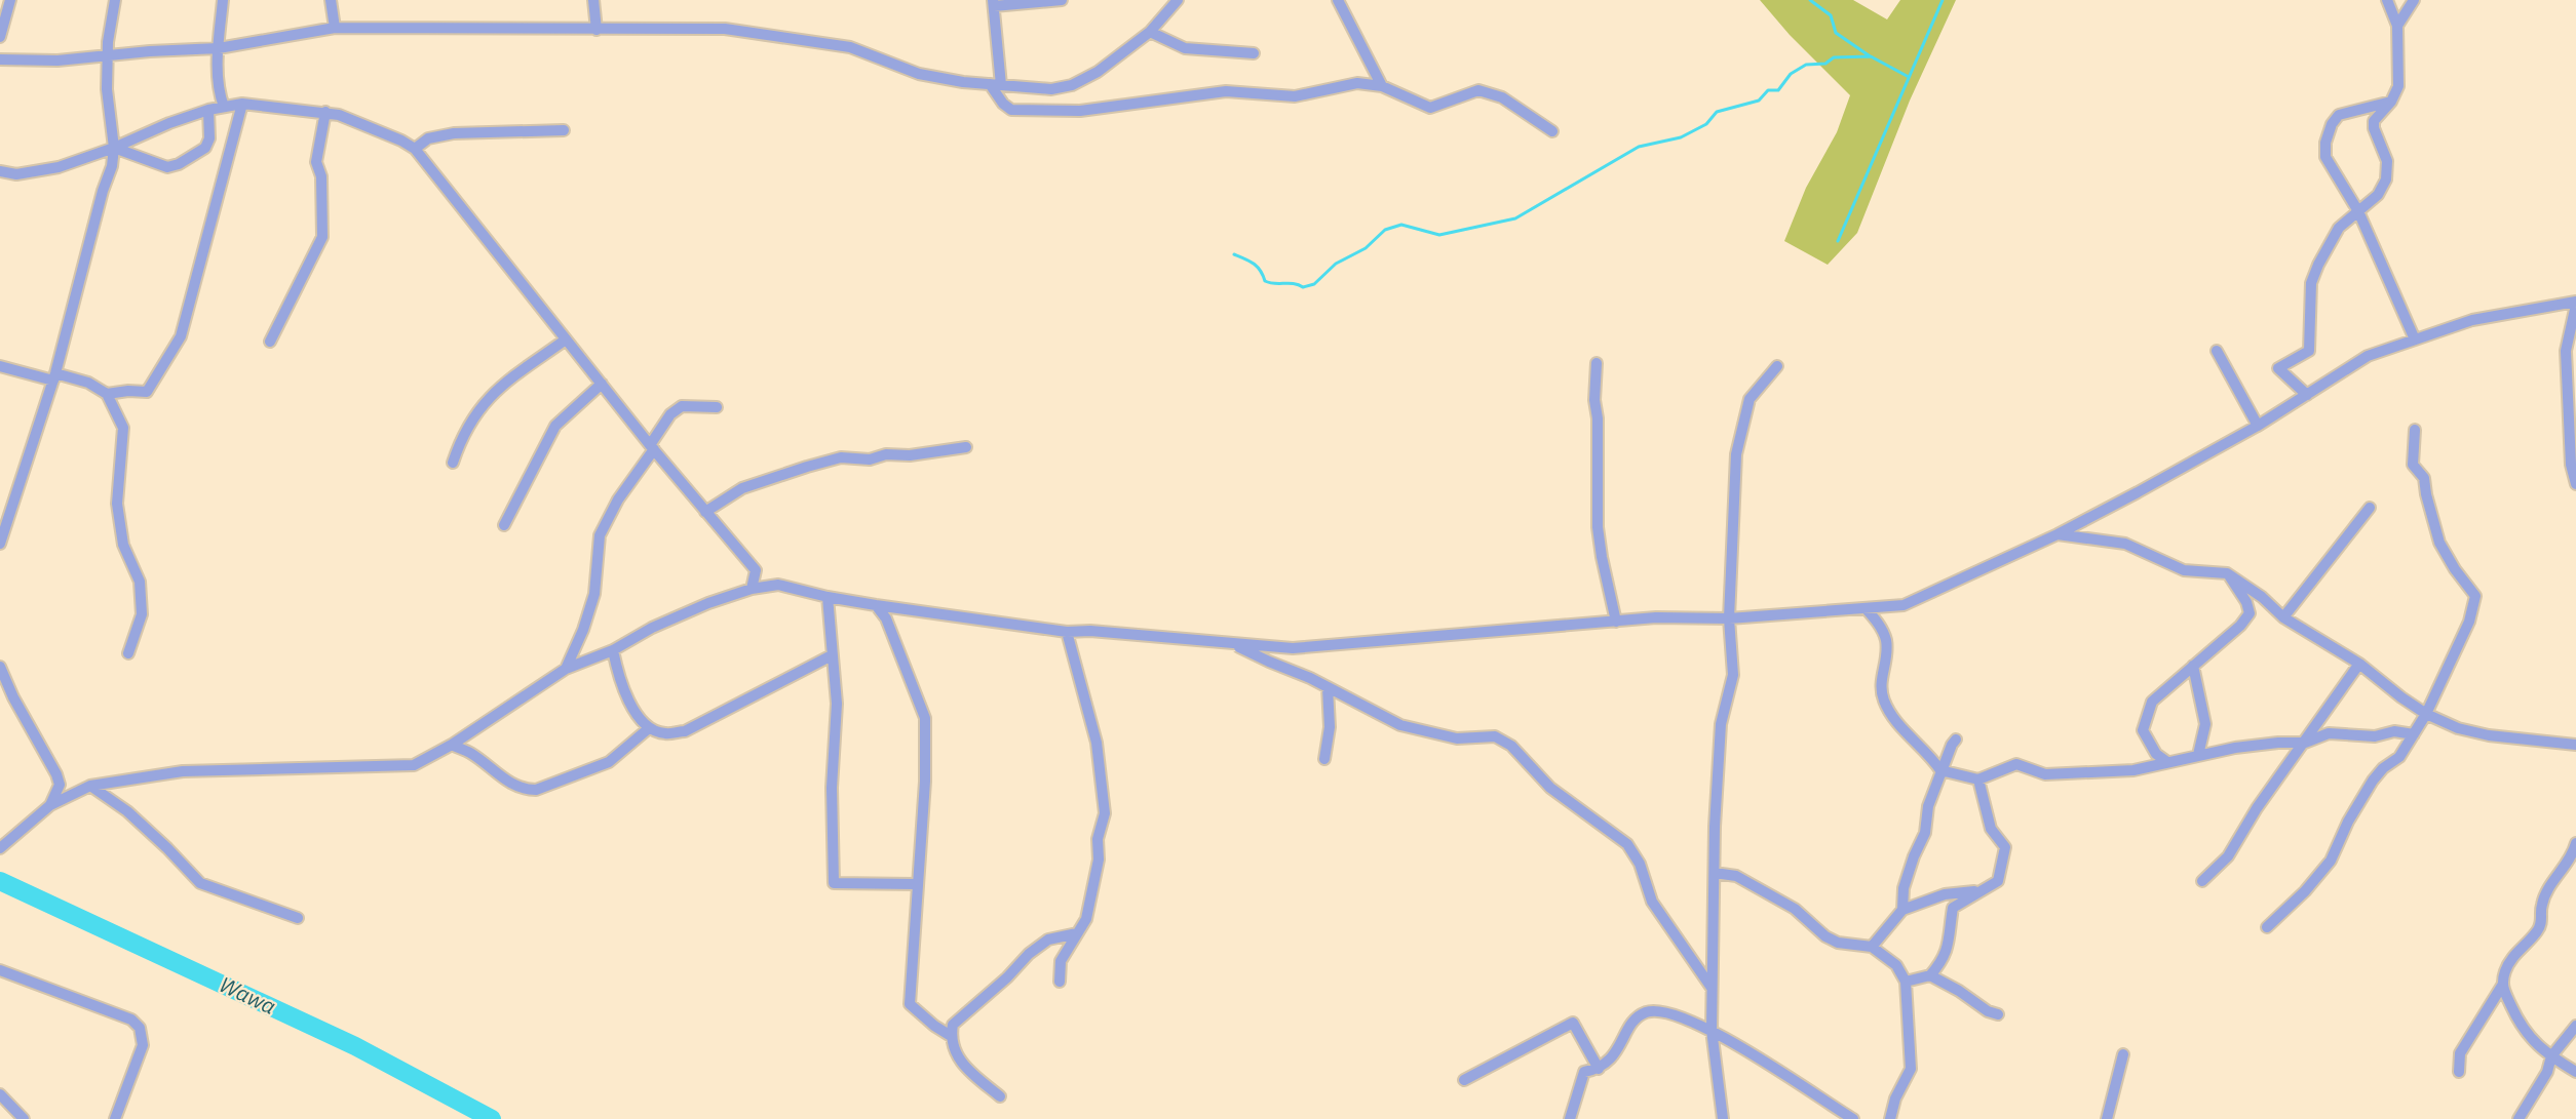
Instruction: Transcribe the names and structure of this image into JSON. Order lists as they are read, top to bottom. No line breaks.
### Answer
{"water":["Wawa"]}
